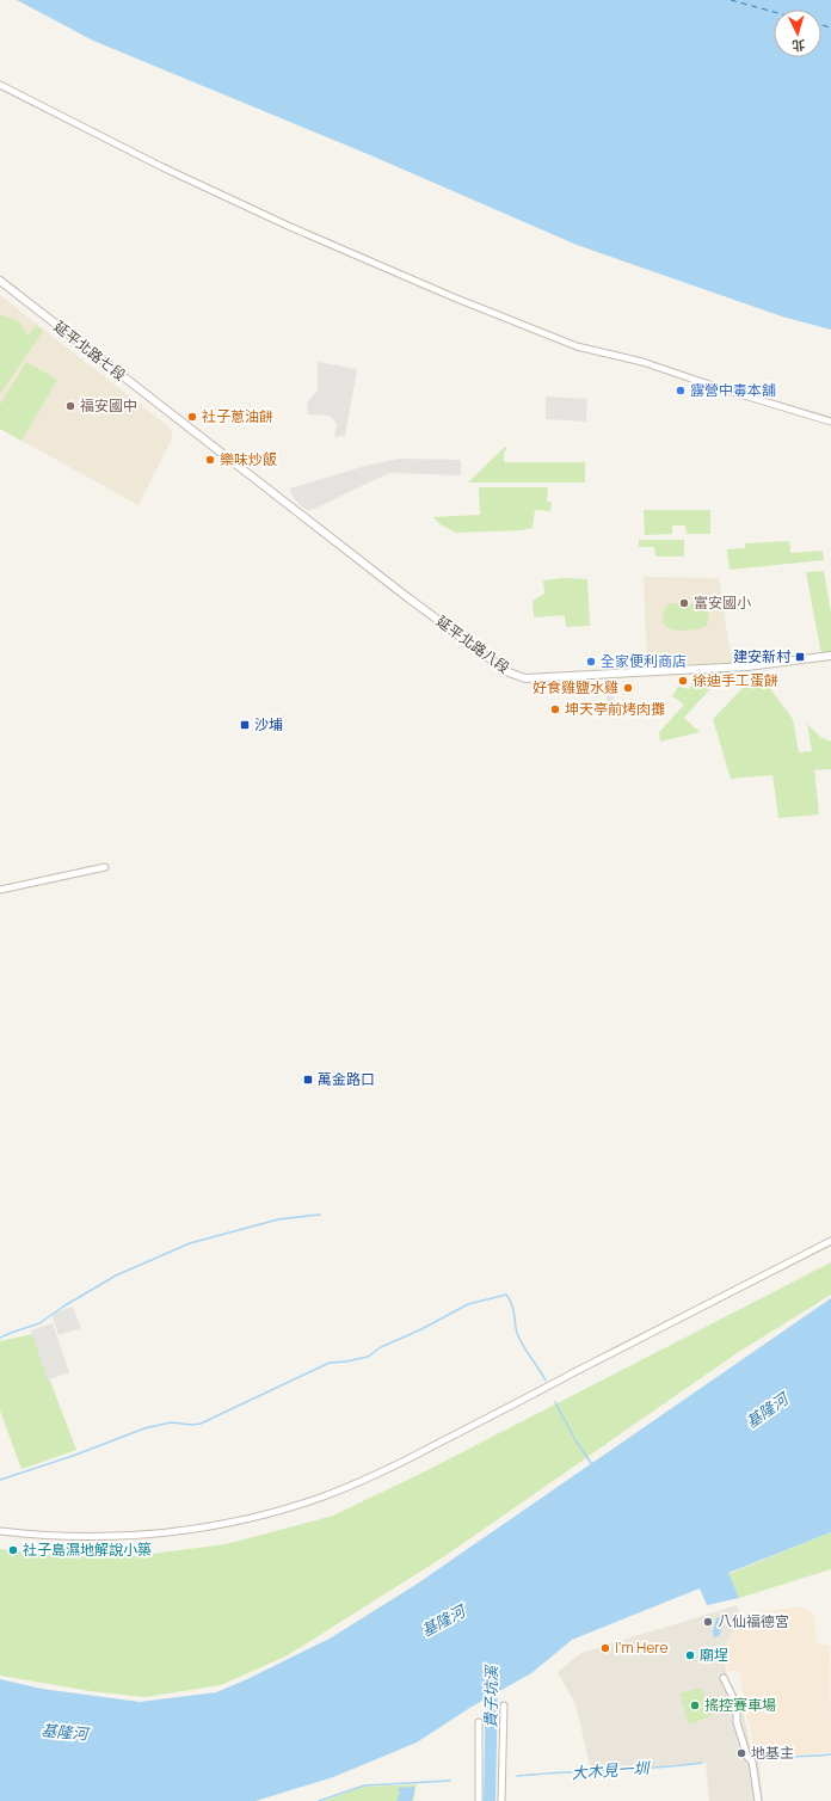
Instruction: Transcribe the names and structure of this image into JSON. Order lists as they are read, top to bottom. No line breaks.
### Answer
{"streets":{"street":["延平北路七段","延平北路八段"]},"crossings":[["延平北路七段","延平北路八段"]],"water":["基隆河","貴子坑溪","大木見一圳"],"places":{"other":["露營中毒本舖","福安國中","社子蔥油餅","樂味炒飯","富安國小","全家便利商店","徐迪手工蛋餅","好食雞鹽水雞","坤天亭前烤肉攤","社子島濕地解說小築","八仙福德宮","I'm Here","廟埕","搖控賽車場","地基主"],"transit":["建安新村","沙埔","萬金路口"]},"north":"bottom"}
